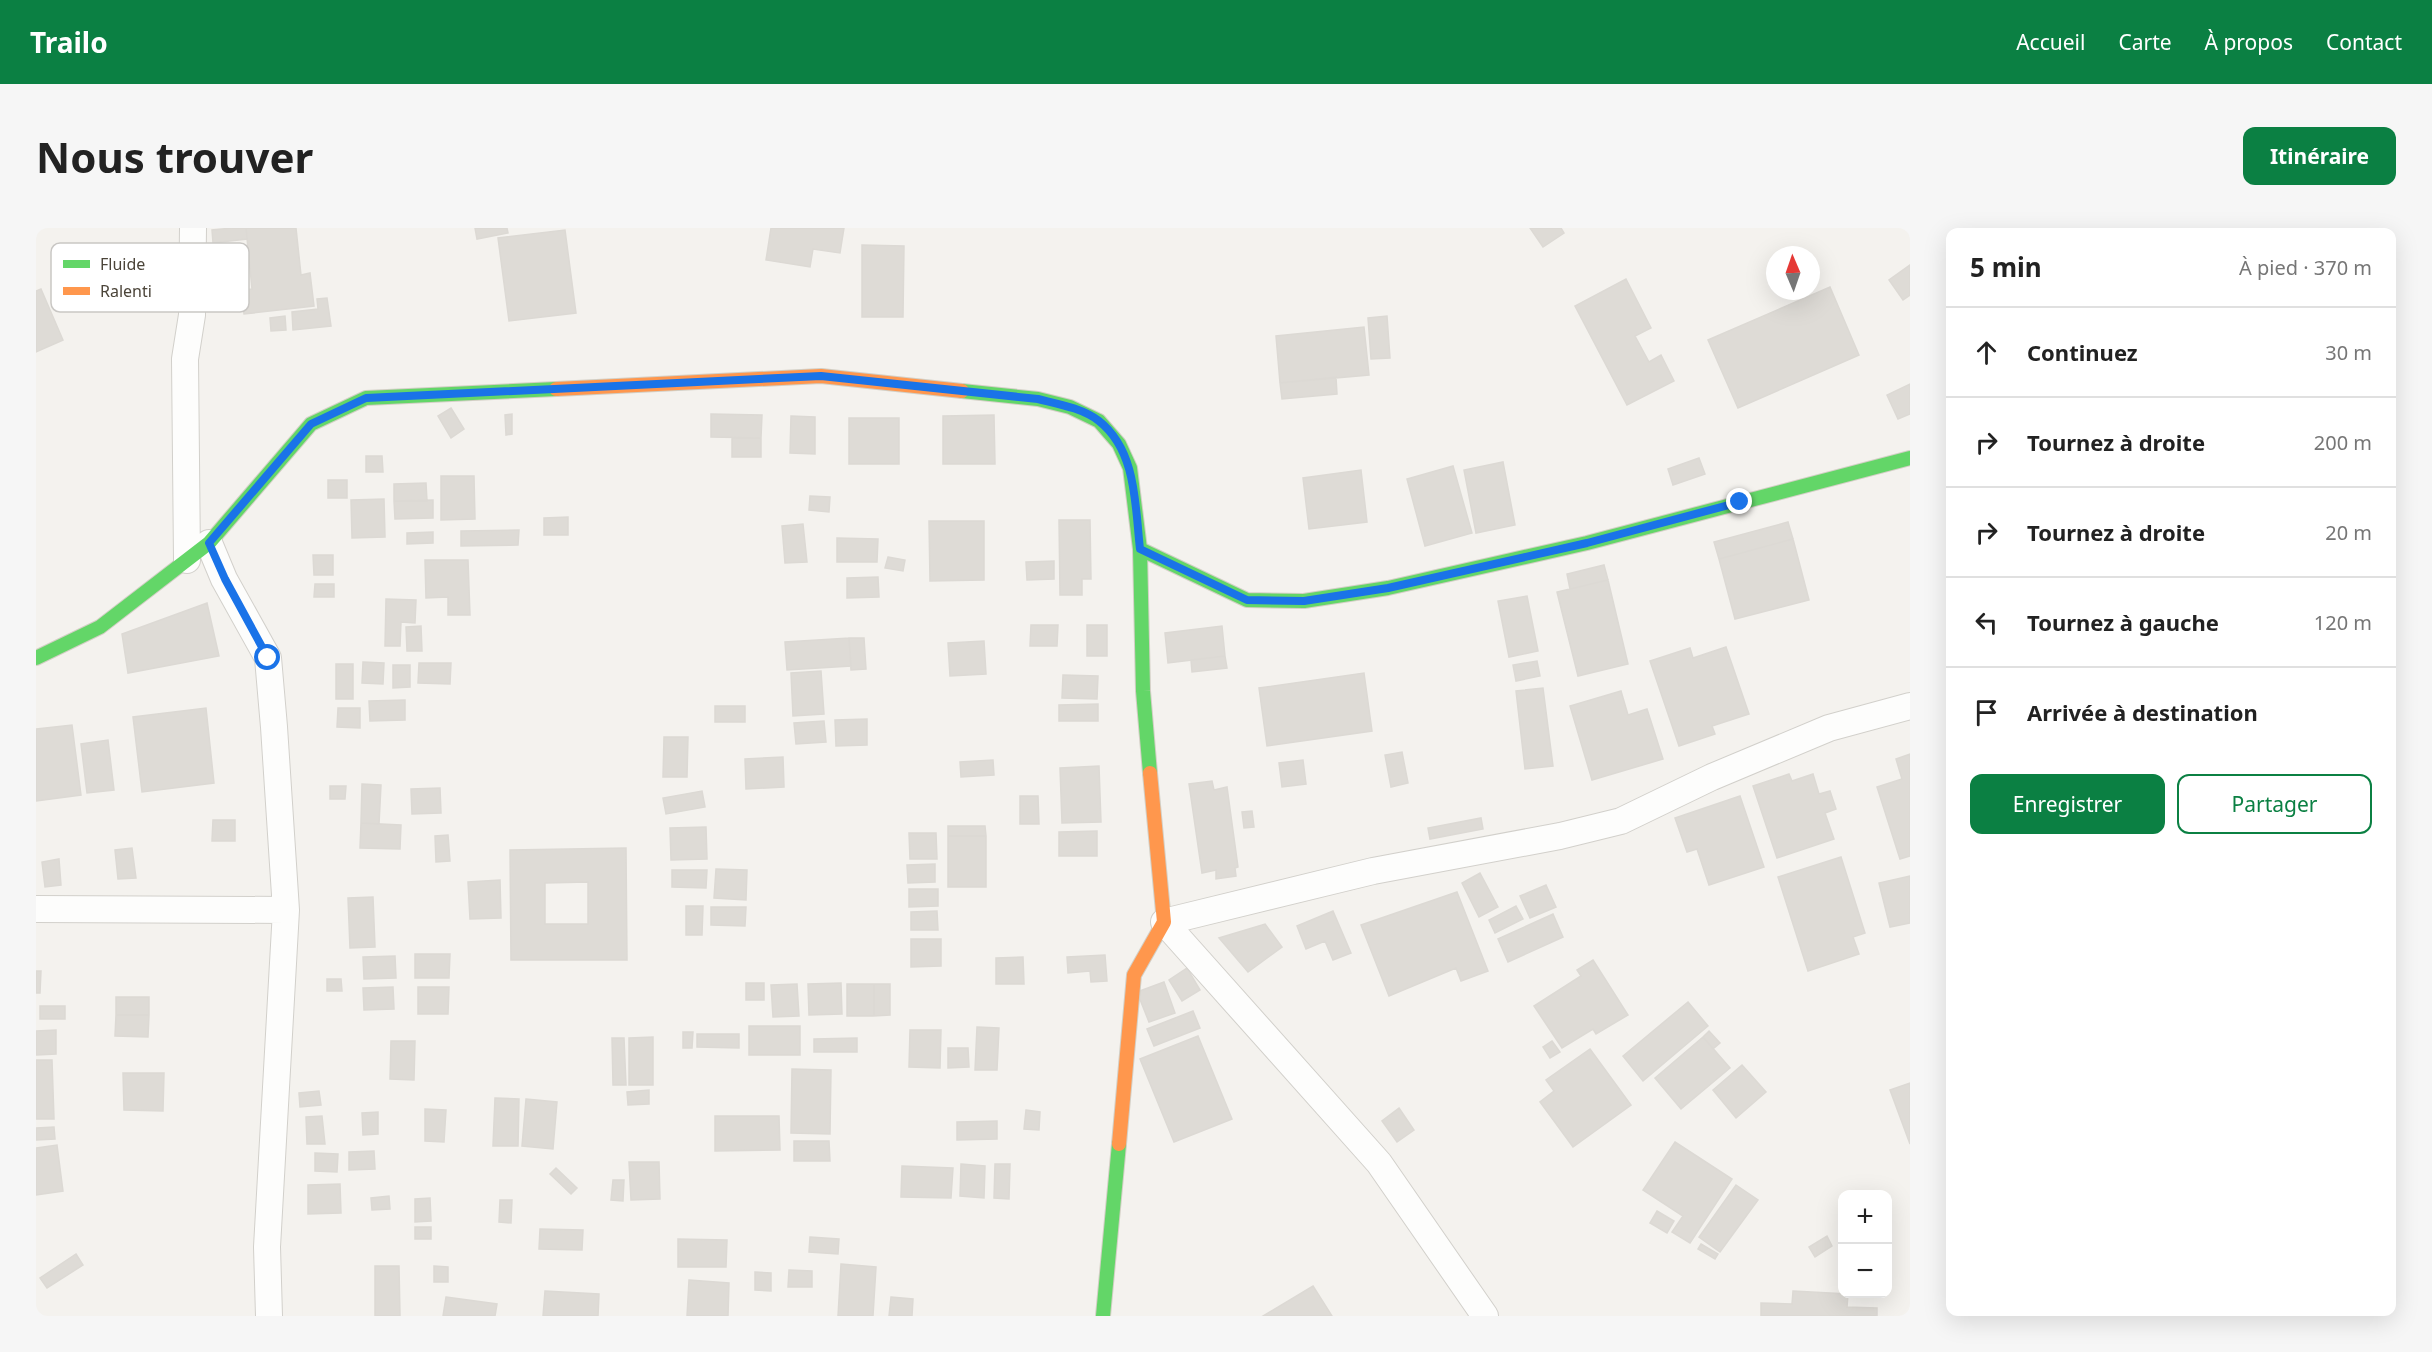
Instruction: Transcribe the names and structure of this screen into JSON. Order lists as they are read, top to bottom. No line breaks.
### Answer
{"legend":["Fluide","Ralenti"],"north":"top","page":{"header":"Trailo","nav":["Accueil","Carte","À propos","Contact"],"buttons":["Itinéraire",["Enregistrer","Partager"]],"title":"Nous trouver","heading":["5 min","À pied · 370 m"],"list":[["Continuez","30 m"],["Tournez à droite","200 m"],["Tournez à droite","20 m"],["Tournez à gauche","120 m"],"Arrivée à destination"],"map_buttons":["+","−"]}}
